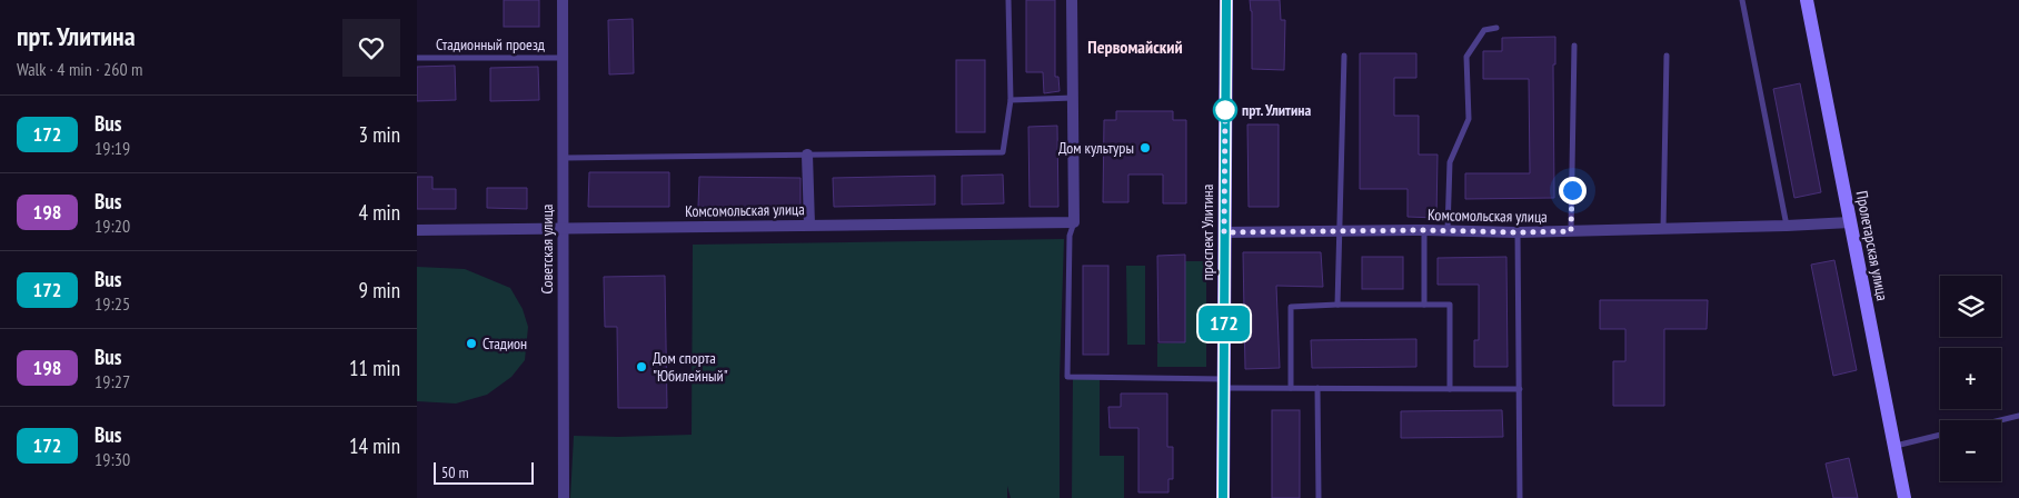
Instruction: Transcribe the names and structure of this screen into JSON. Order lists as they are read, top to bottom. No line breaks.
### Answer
{"streets":{"main road":["проспект Улитина","Пролетарская улица"],"street":["Комсомольская улица","Советская улица"],"lane":["Стадионный проезд"]},"crossings":[["Стадионный проезд","Советская улица"],["Комсомольская улица","проспект Улитина"],["Комсомольская улица","Пролетарская улица"],["Комсомольская улица","Советская улица"]],"districts":["Первомайский"],"places":["прт. Улитина","Дом культуры","Стадион","Дом спорта \"Юбилейный\""],"lines":["bus line 172"],"scale_bar":"50 m","page":{"heading":["прт. Улитина","Walk · 4 min · 260 m"],"on_map":"172","list":[{"mark":"172","name":"Bus","note":"19:19","value":"3 min"},{"mark":"198","name":"Bus","note":"19:20","value":"4 min"},{"mark":"172","name":"Bus","note":"19:25","value":"9 min"},{"mark":"198","name":"Bus","note":"19:27","value":"11 min"},{"mark":"172","name":"Bus","note":"19:30","value":"14 min"}],"map_buttons":["+","−"],"scale":"50 m"}}
